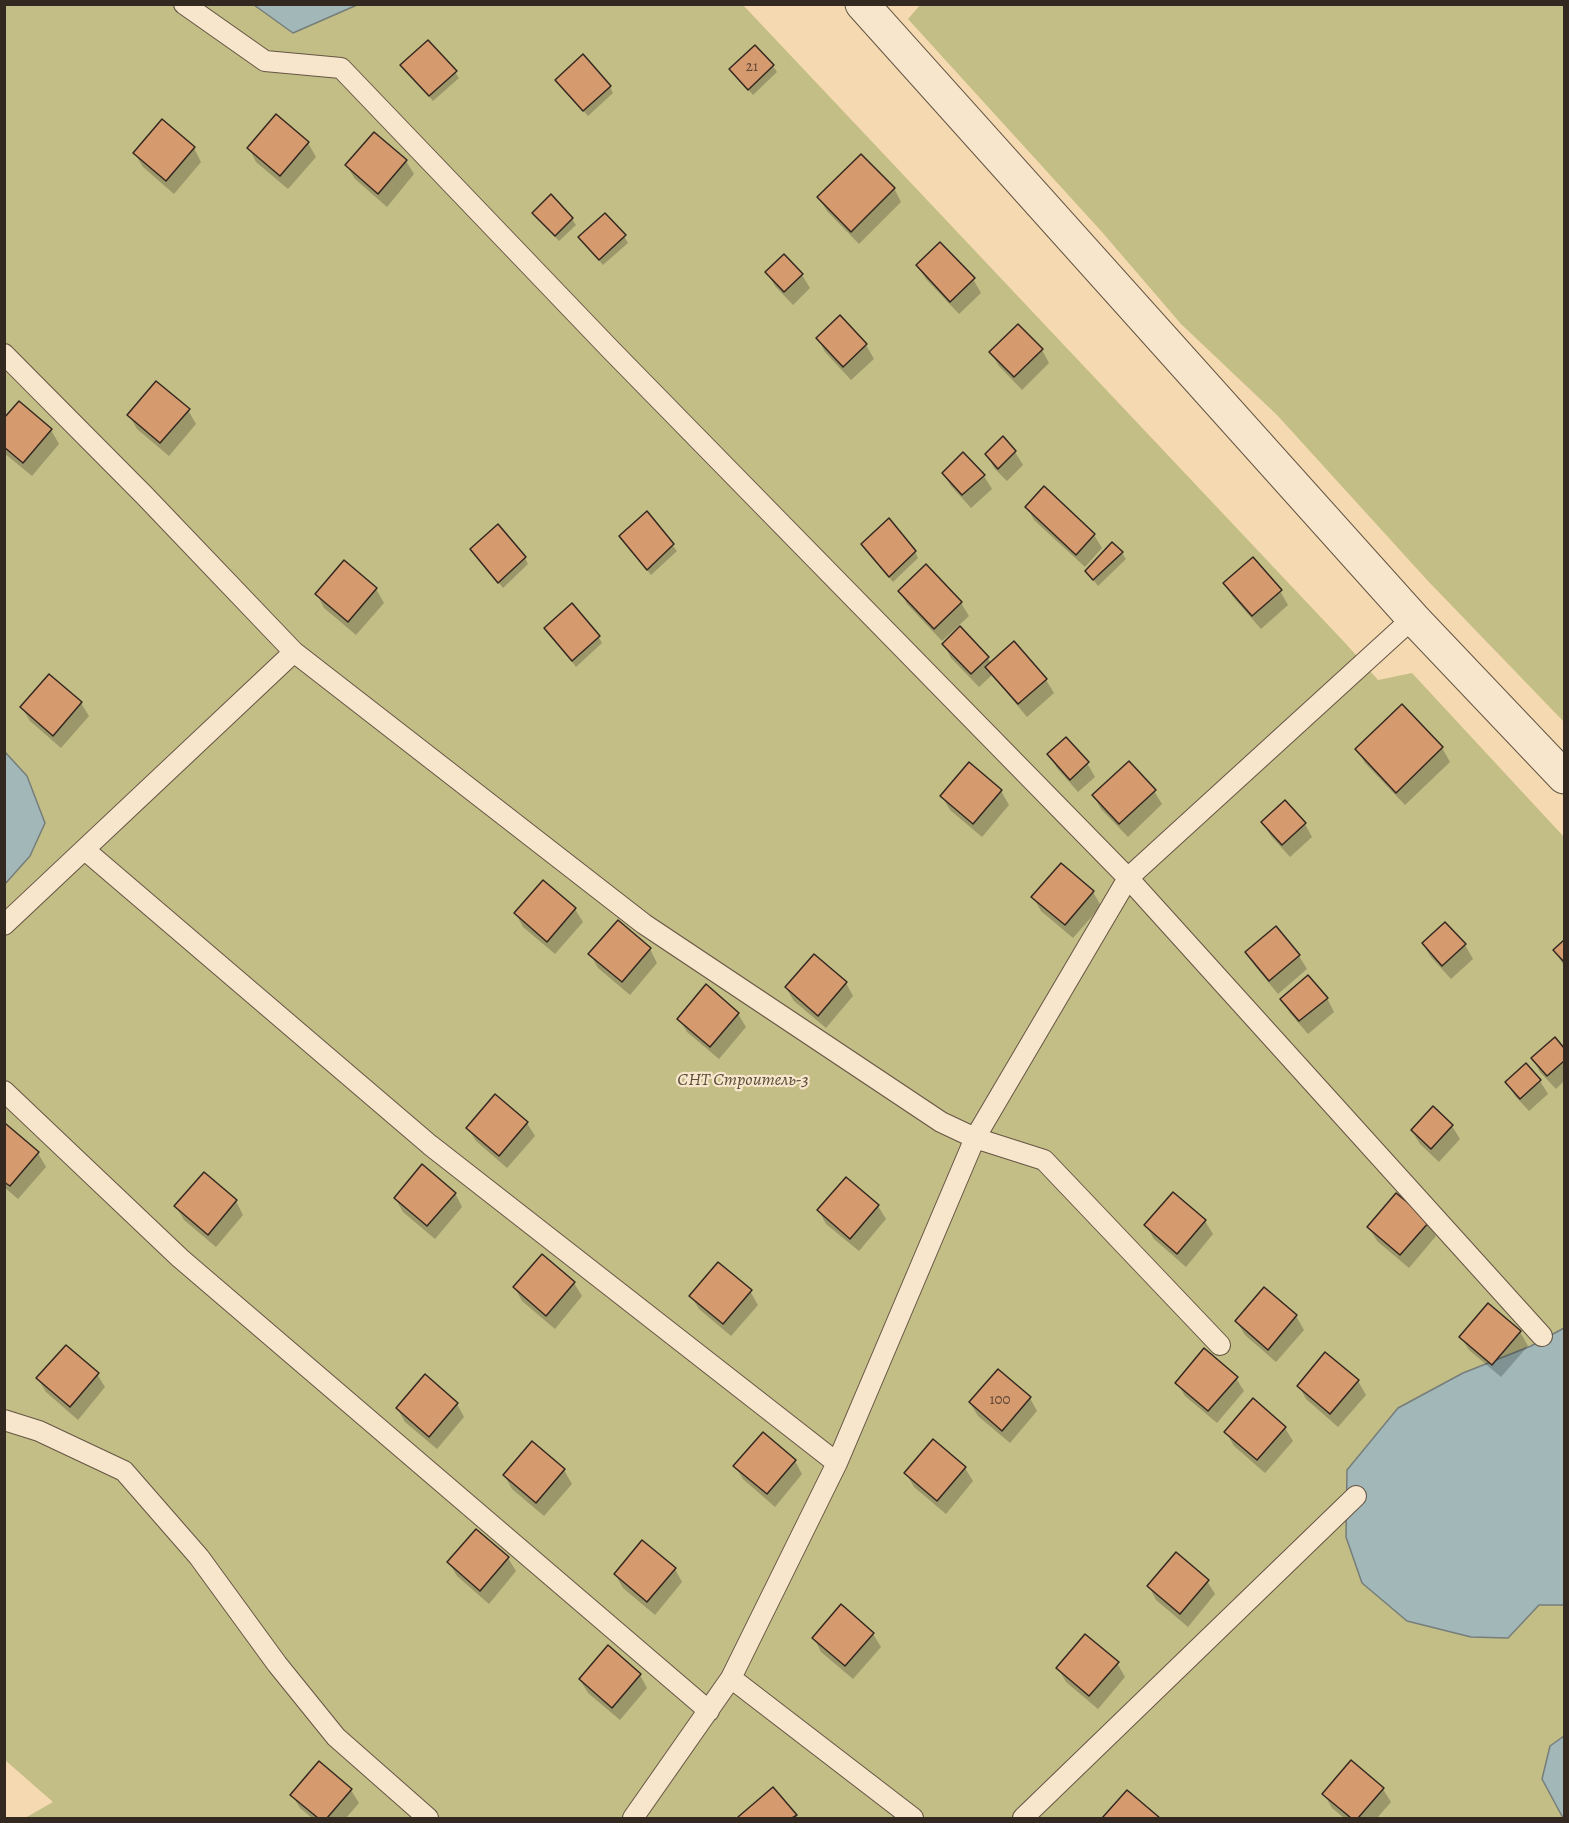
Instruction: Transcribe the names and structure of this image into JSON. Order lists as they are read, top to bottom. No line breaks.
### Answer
{"parks":["СНТ Строитель-3"],"house_numbers":["21","100"]}
